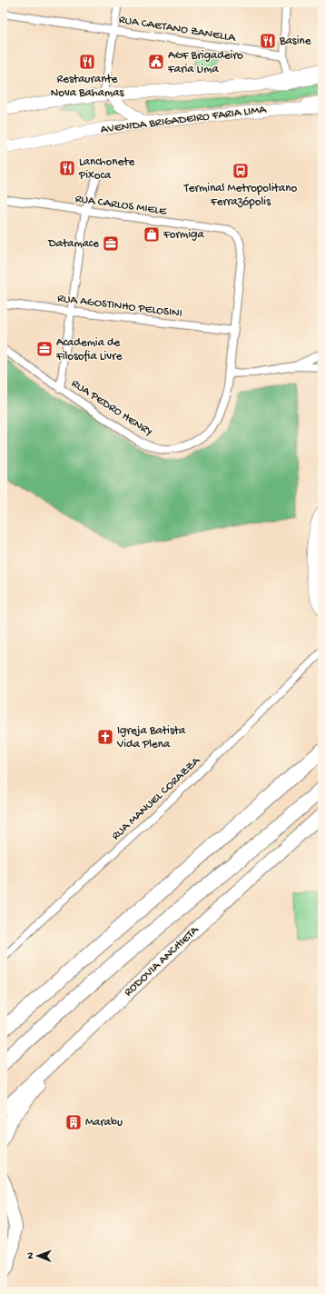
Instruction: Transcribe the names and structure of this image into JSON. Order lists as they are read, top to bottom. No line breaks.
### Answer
{"streets":{"highway":["RODOVIA ANCHIETA"],"main road":["AVENIDA BRIGADEIRO FARIA LIMA"],"street":["RUA CAETANO ZANELLA","RUA CARLOS MIELE","RUA AGOSTINHO PELOSINI","RUA PEDRO HENRY","RUA MANUEL CORAZZA"]},"crossings":[["RUA CARLOS MIELE","RUA PEDRO HENRY"],["RUA AGOSTINHO PELOSINI","RUA PEDRO HENRY"]],"places":{"restaurant":["Basine","Restaurante Nova Bahamas","Lanchonete Pixoca"],"public building":["AGF Brigadeiro Faria Lima"],"bus stop":["Terminal Metropolitano Ferrazópolis"],"shop":["Formiga"],"office":["Datamace","Academia de Filosofia Livre"],"church":["Igreja Batista Vida Plena"],"building":["Marabu"]},"north":"left"}
